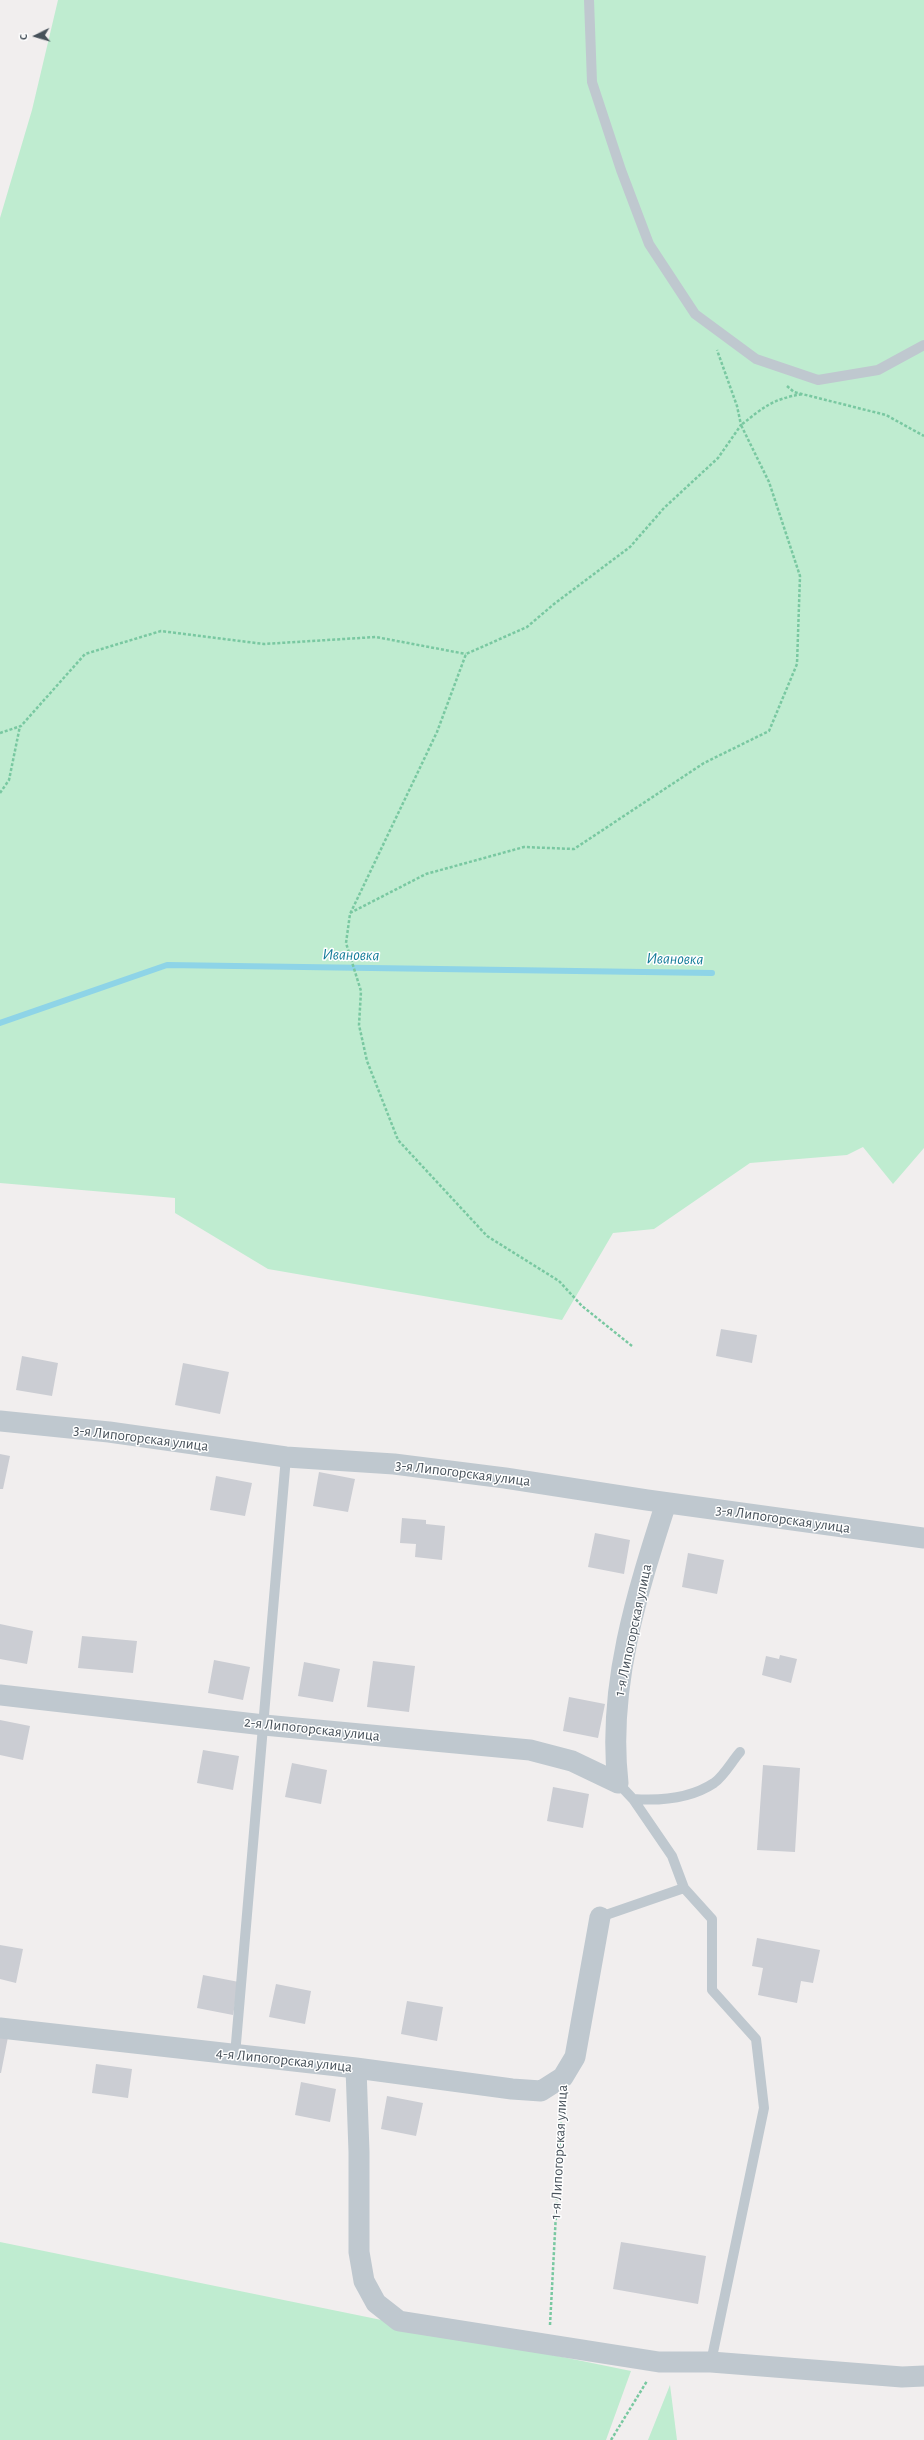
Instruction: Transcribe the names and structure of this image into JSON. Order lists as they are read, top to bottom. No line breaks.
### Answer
{"streets":{"street":["3-я Липогорская улица","1-я Липогорская улица","2-я Липогорская улица","4-я Липогорская улица"]},"crossings":[["3-я Липогорская улица","1-я Липогорская улица"],["1-я Липогорская улица","2-я Липогорская улица"],["1-я Липогорская улица","4-я Липогорская улица"]],"water":["Ивановка"],"north":"left"}
